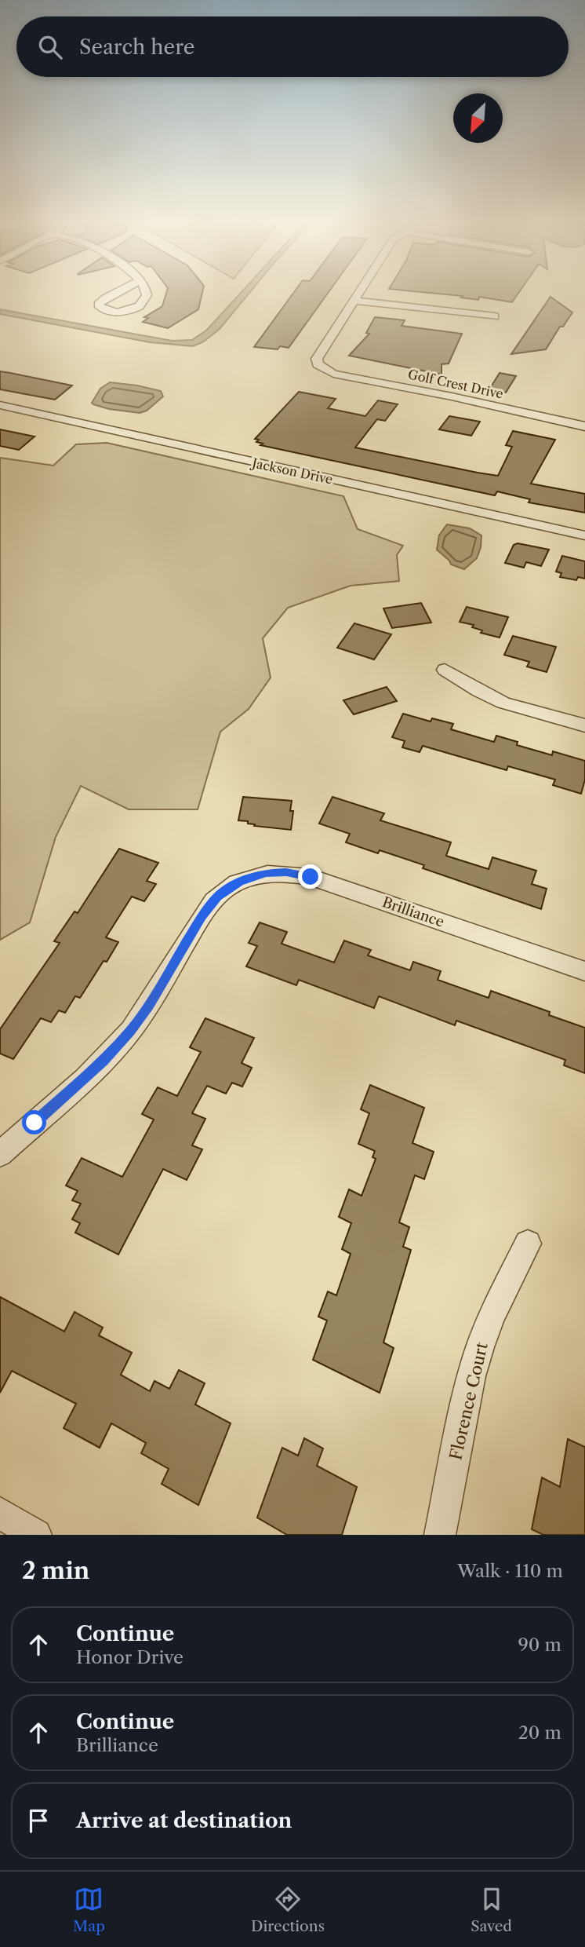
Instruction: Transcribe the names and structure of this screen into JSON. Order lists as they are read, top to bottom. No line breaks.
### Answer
{"streets":{"street":["Golf Crest Drive","Jackson Drive","Brilliance","Florence Court"]},"north":"bottom left","page":{"search":"Search here","heading":["2 min","Walk · 110 m"],"list":[["Continue","Honor Drive","90 m"],["Continue","Brilliance","20 m"],"Arrive at destination"],"nav":["Map","Directions","Saved"]}}
